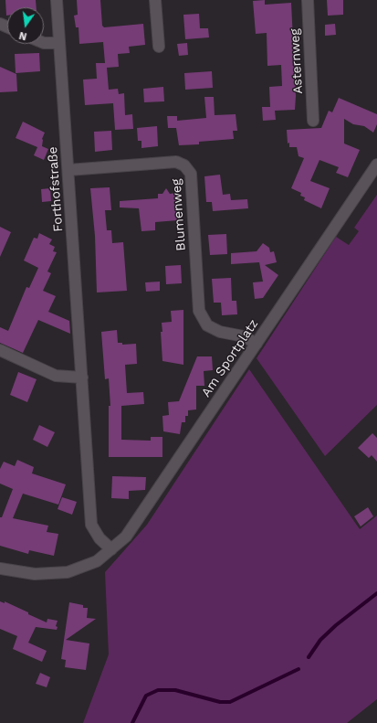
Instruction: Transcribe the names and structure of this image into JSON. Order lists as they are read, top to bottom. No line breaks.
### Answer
{"streets":{"street":["Asternweg","Forthofstraße","Blumenweg","Am Sportplatz"]},"crossings":[["Forthofstraße","Blumenweg"],["Forthofstraße","Am Sportplatz"],["Blumenweg","Am Sportplatz"]],"north":"bottom"}
